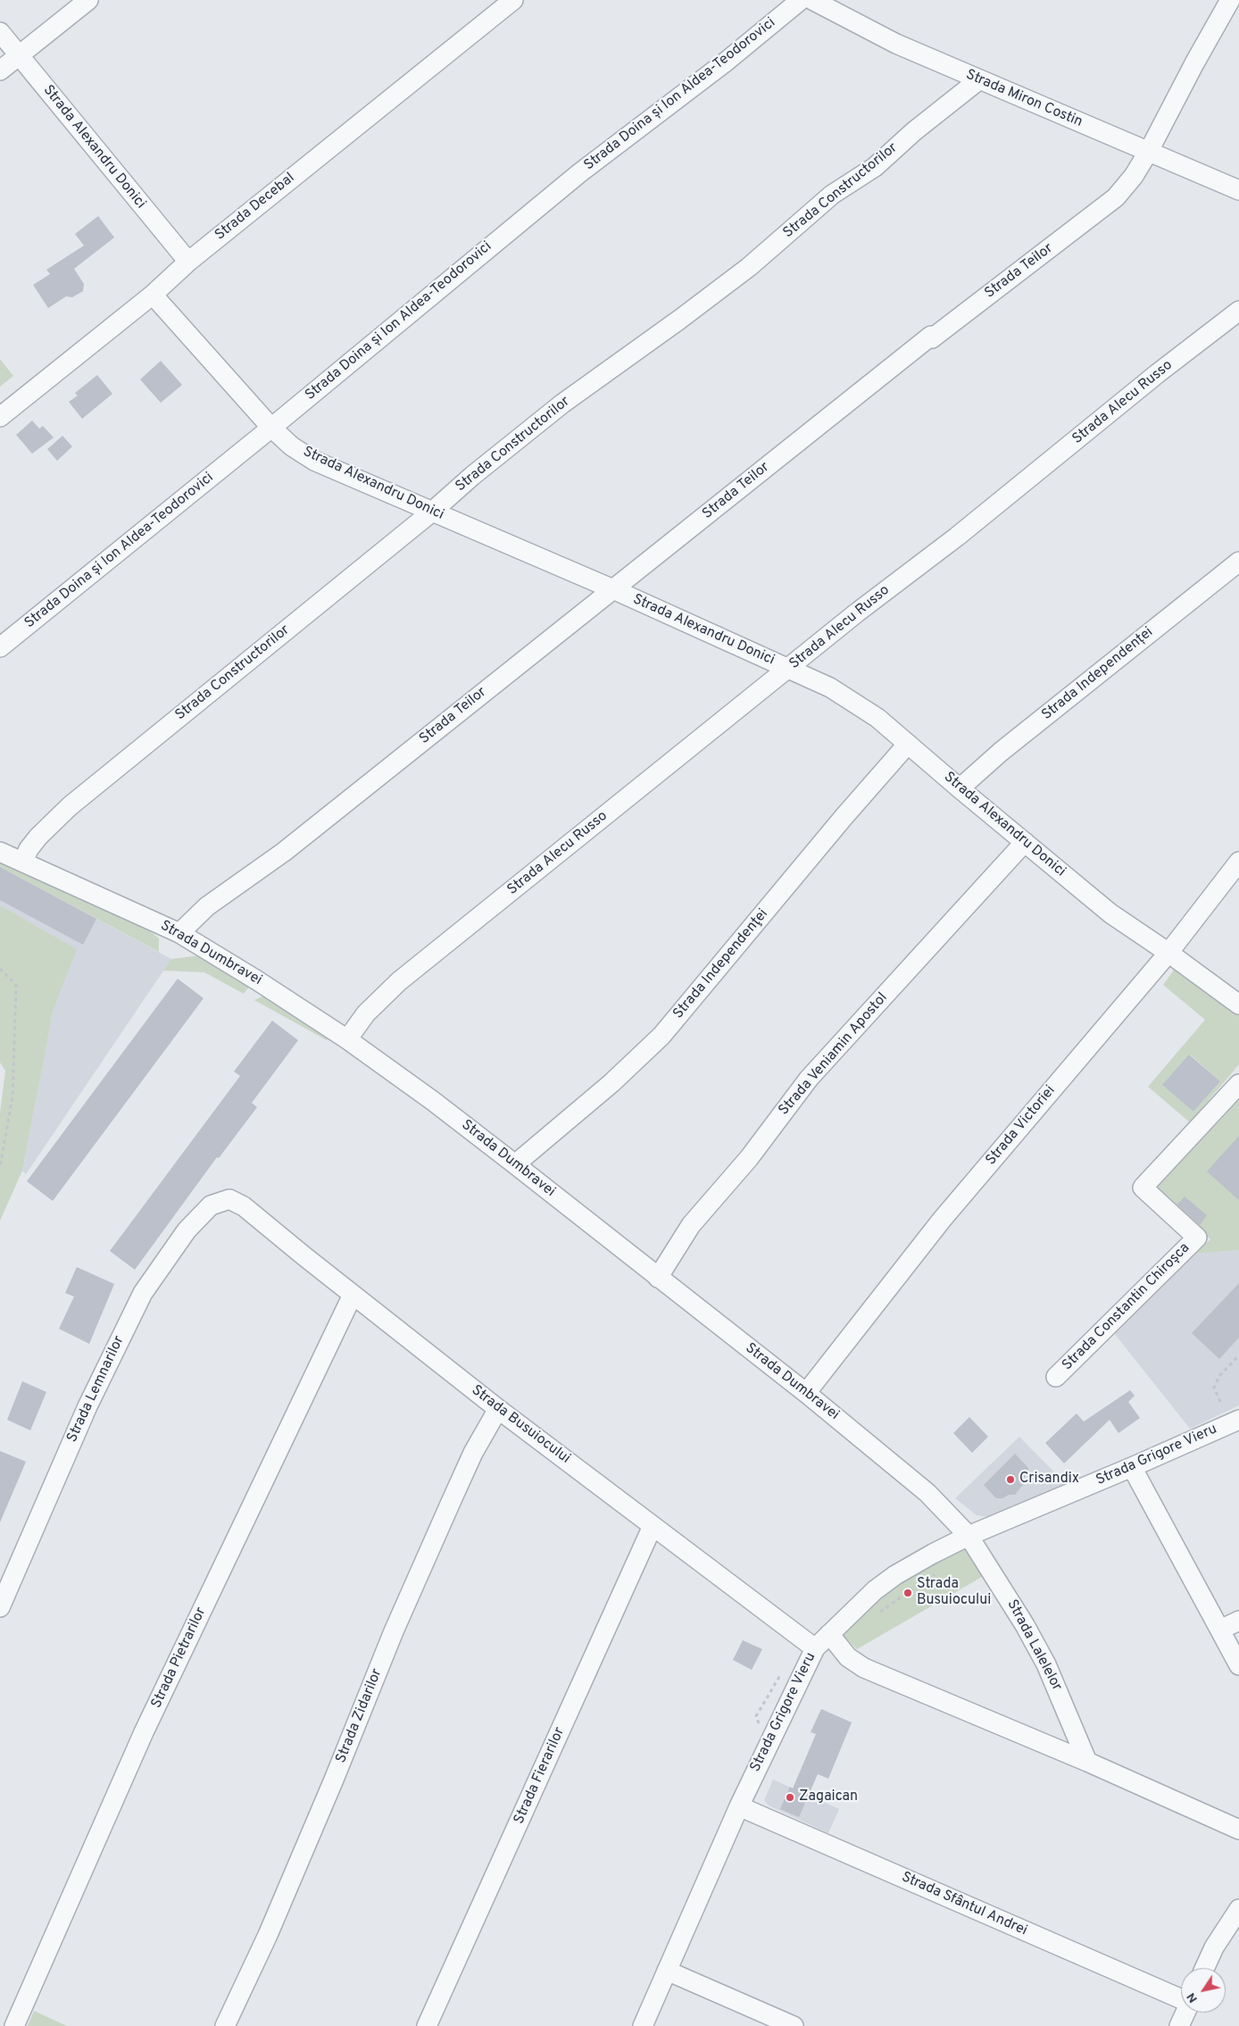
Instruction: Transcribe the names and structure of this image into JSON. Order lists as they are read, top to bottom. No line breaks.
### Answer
{"streets":{"street":["Strada Doina și Ion Aldea-Teodorovici","Strada Miron Costin","Strada Alexandru Donici","Strada Constructorilor","Strada Decebal","Strada Teilor","Strada Alecu Russo","Strada Independenței","Strada Dumbravei","Strada Independenţei","Strada Veniamin Apostol","Strada Victoriei","Strada Constantin Chiroșca","Strada Lemnarilor","Strada Busuiocului","Strada Grigore Vieru","Strada Lalelelor","Strada Pietrarilor","Strada Zidarilor","Strada Fierarilor","Strada Sfântul Andrei"]},"crossings":[["Strada Doina și Ion Aldea-Teodorovici","Strada Alexandru Donici"],["Strada Miron Costin","Strada Constructorilor"],["Strada Miron Costin","Strada Teilor"],["Strada Alexandru Donici","Strada Constructorilor"],["Strada Alexandru Donici","Strada Decebal"],["Strada Alexandru Donici","Strada Teilor"],["Strada Alexandru Donici","Strada Alecu Russo"],["Strada Alexandru Donici","Strada Independenței"],["Strada Alexandru Donici","Strada Independenţei"],["Strada Alexandru Donici","Strada Veniamin Apostol"],["Strada Alexandru Donici","Strada Victoriei"],["Strada Constructorilor","Strada Dumbravei"],["Strada Teilor","Strada Dumbravei"],["Strada Alecu Russo","Strada Dumbravei"],["Strada Dumbravei","Strada Independenţei"],["Strada Dumbravei","Strada Veniamin Apostol"],["Strada Dumbravei","Strada Victoriei"],["Strada Dumbravei","Strada Grigore Vieru"],["Strada Dumbravei","Strada Lalelelor"],["Strada Lemnarilor","Strada Busuiocului"],["Strada Busuiocului","Strada Grigore Vieru"],["Strada Busuiocului","Strada Pietrarilor"],["Strada Busuiocului","Strada Zidarilor"],["Strada Busuiocului","Strada Fierarilor"],["Strada Grigore Vieru","Strada Lalelelor"],["Strada Grigore Vieru","Strada Sfântul Andrei"]],"places":["Crisandix","Strada Busuiocului","Zagaican"],"north":"bottom left"}
